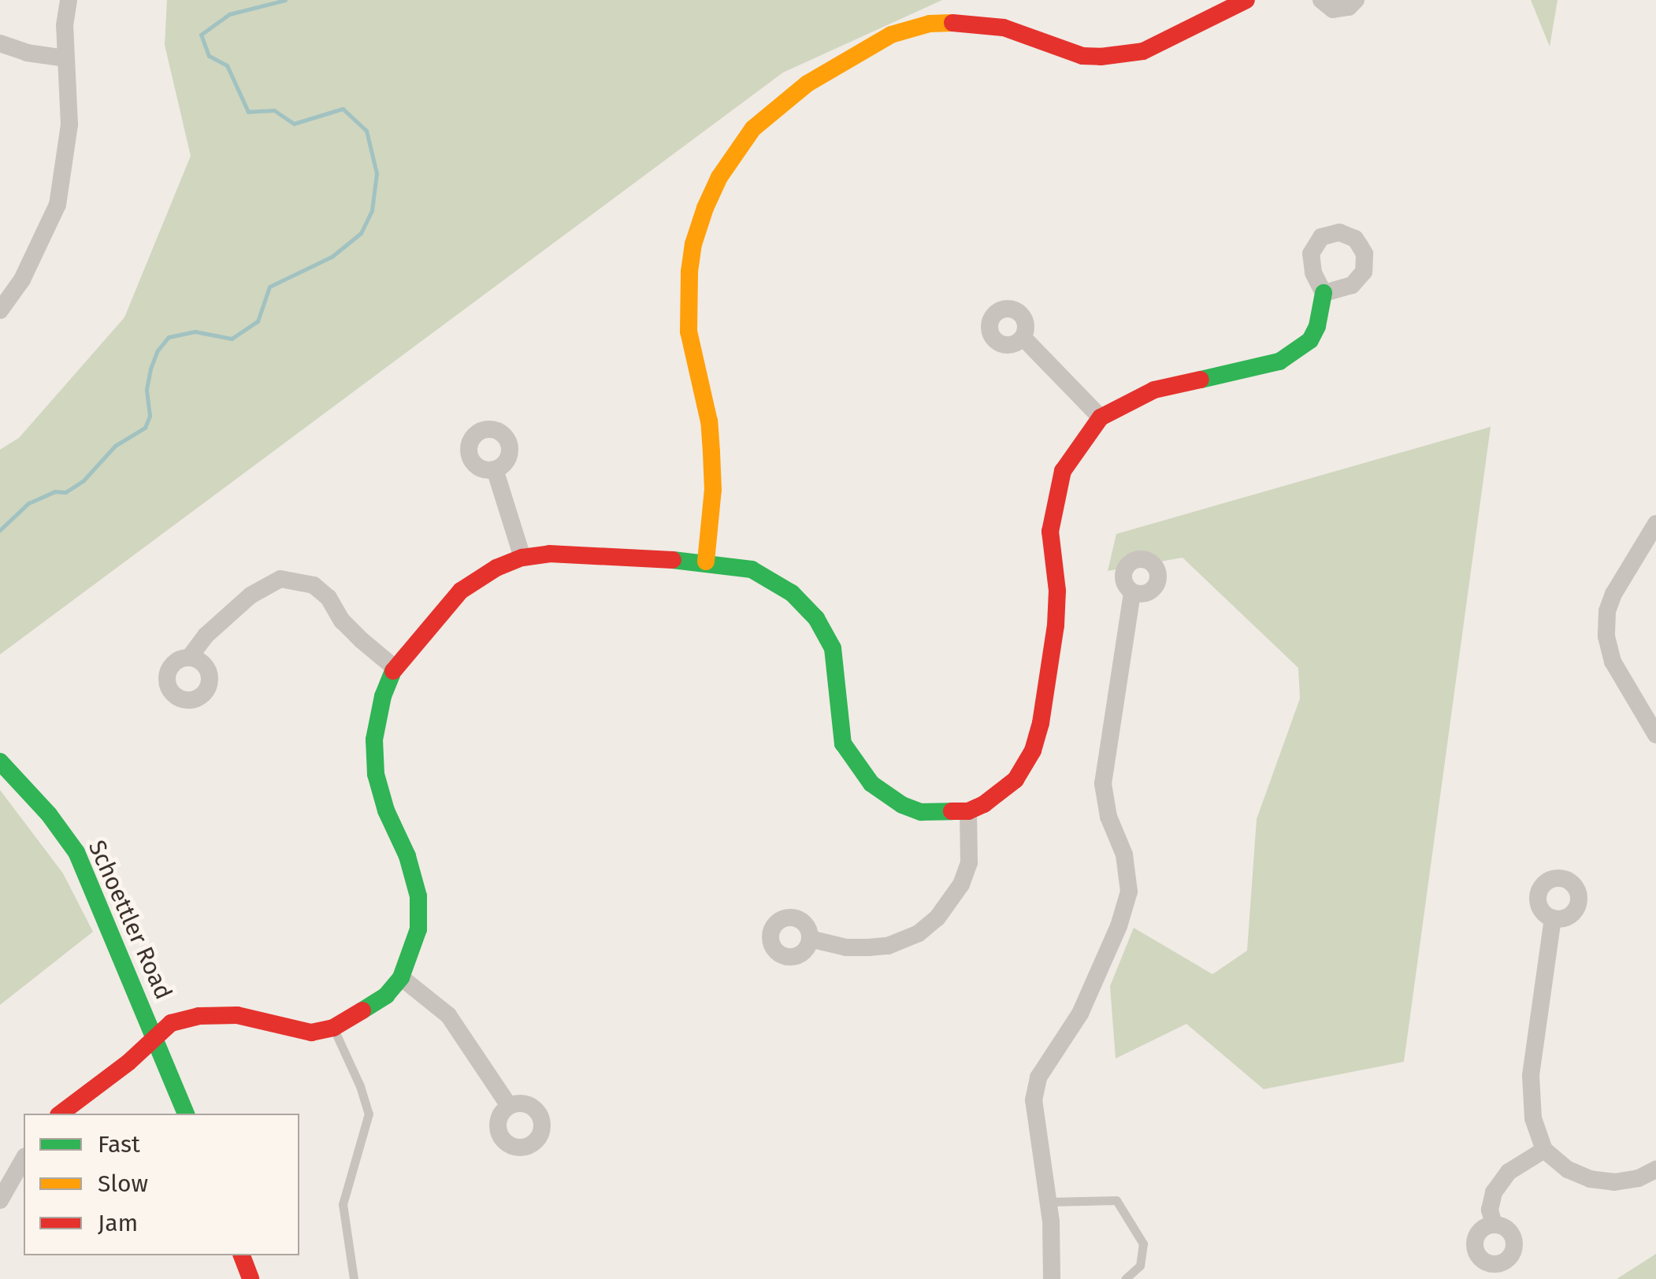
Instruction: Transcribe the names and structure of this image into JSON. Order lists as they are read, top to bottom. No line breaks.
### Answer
{"streets":{"street":["Schoettler Road"]},"legend":["Fast","Slow","Jam"]}
